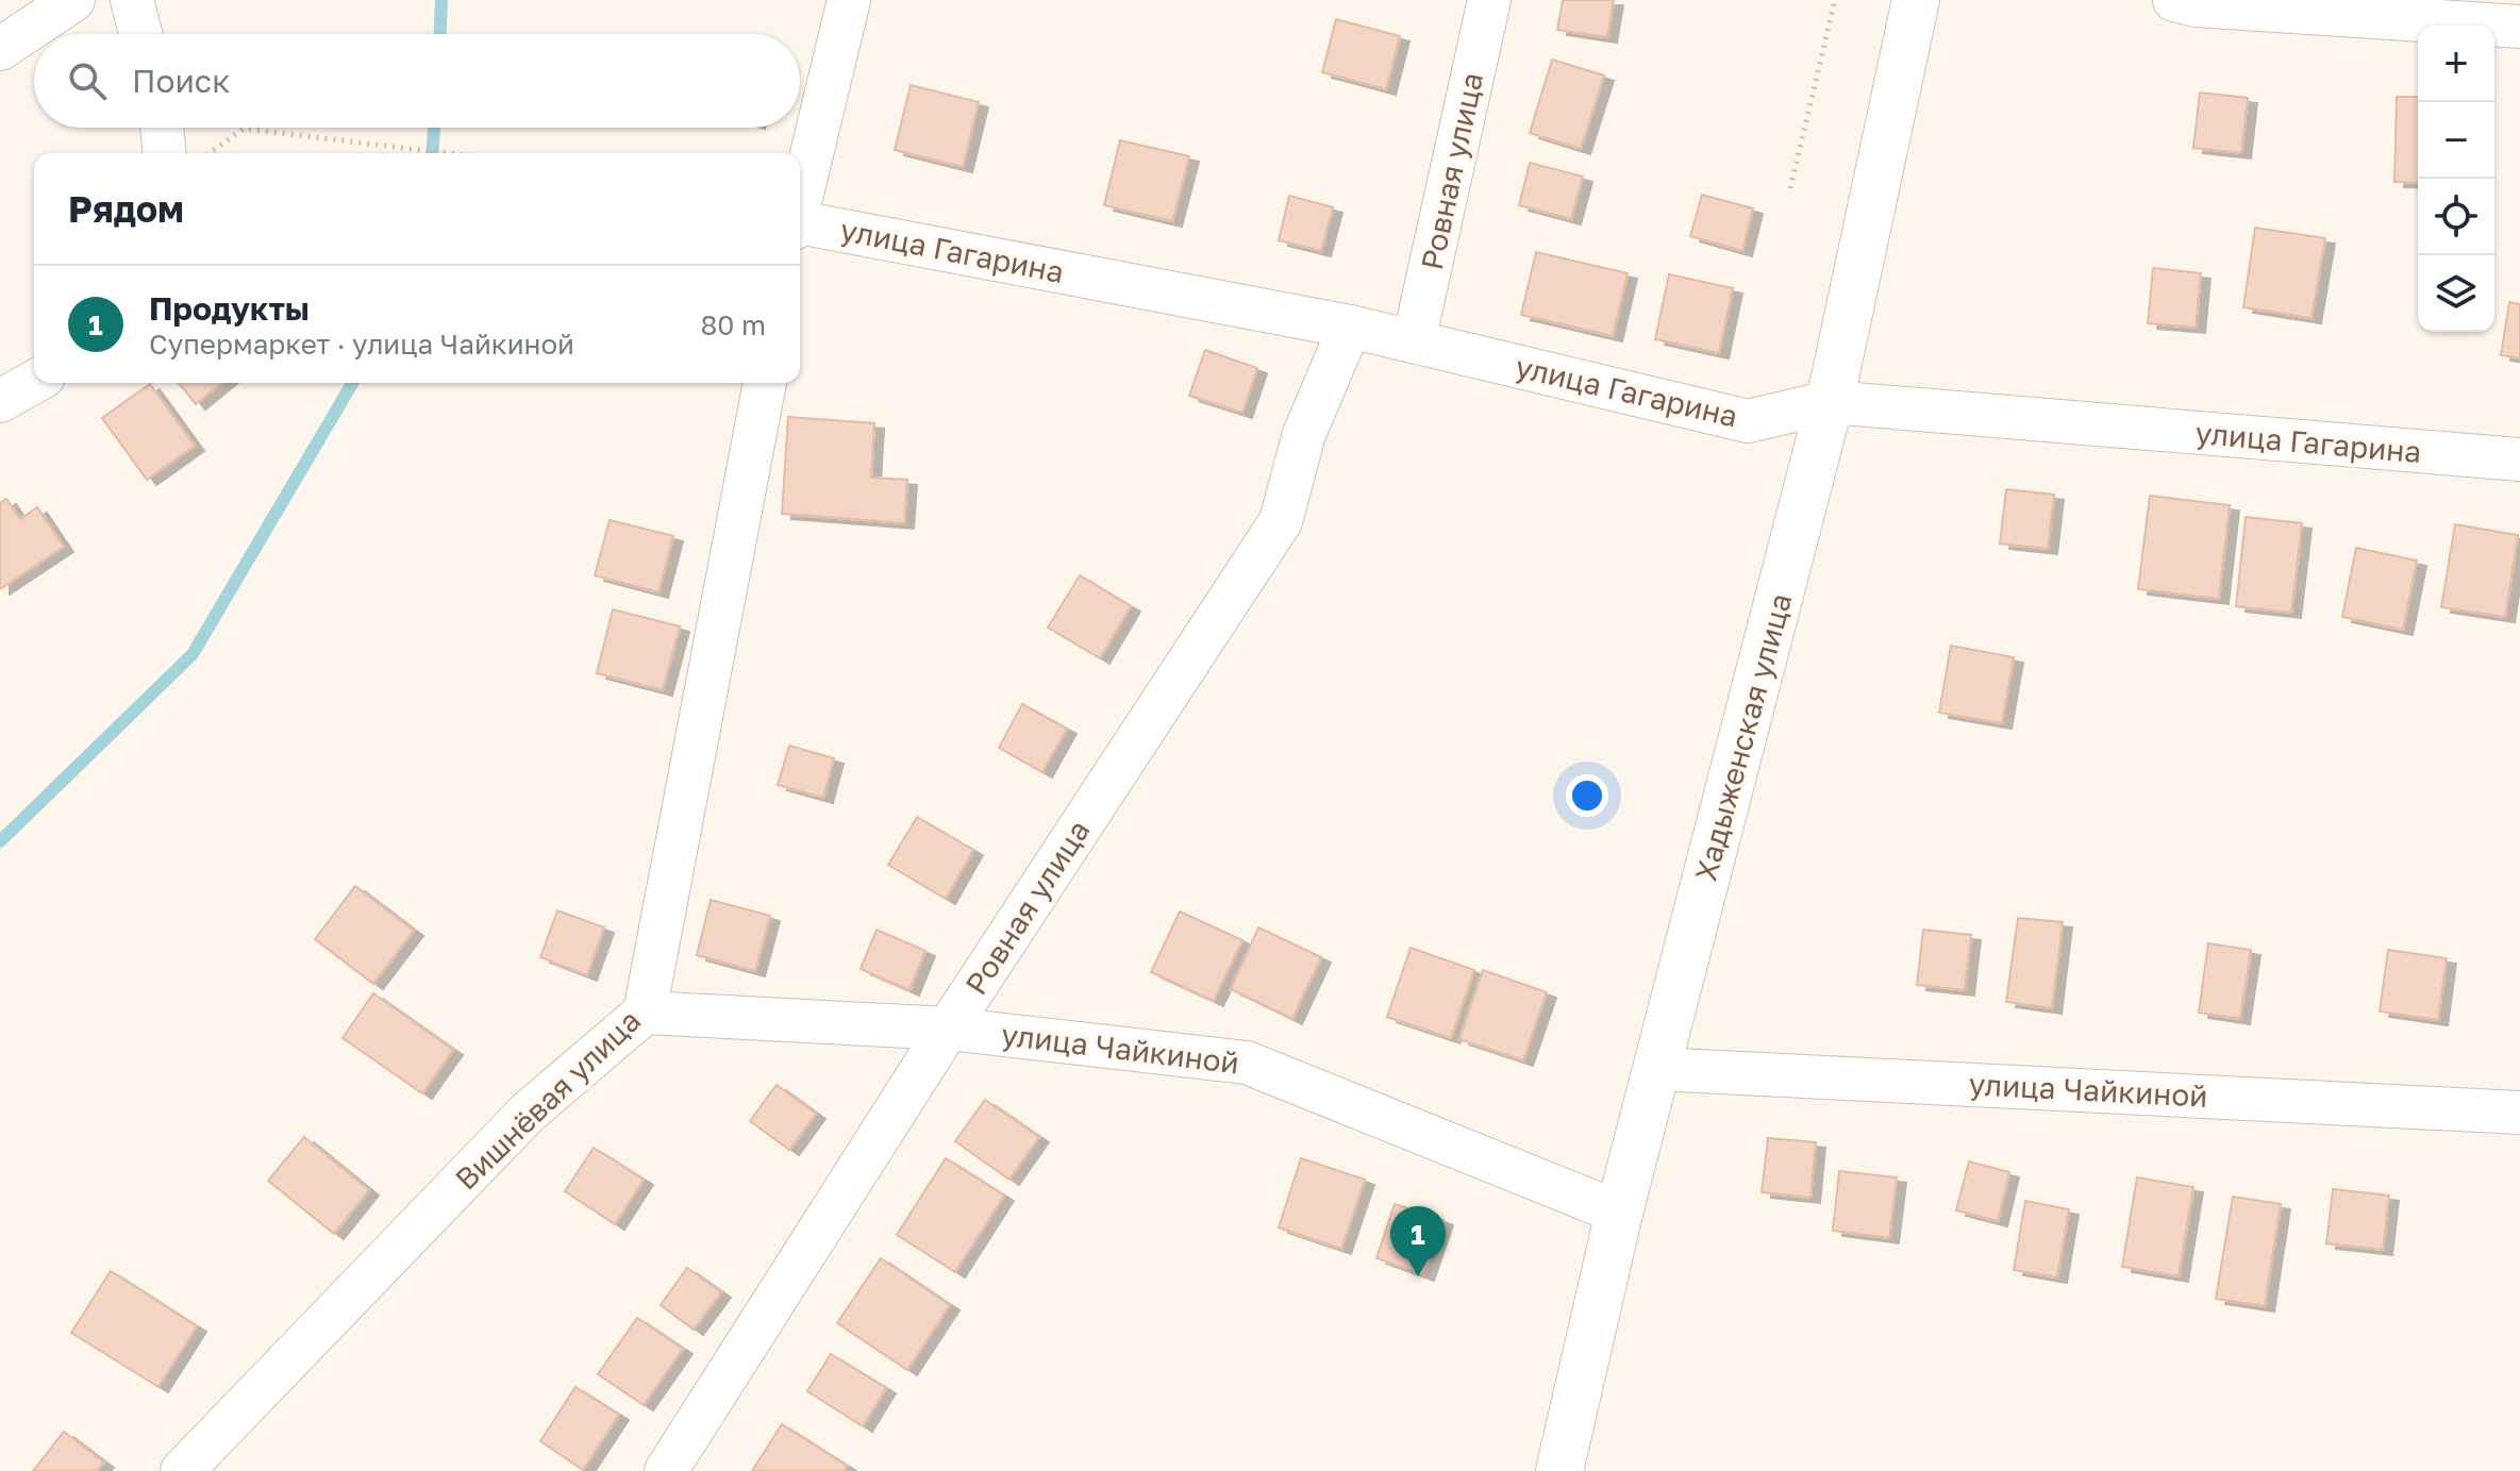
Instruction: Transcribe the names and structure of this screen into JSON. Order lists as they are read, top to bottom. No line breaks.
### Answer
{"streets":{"main road":["Хадыженская улица"],"street":["Ровная улица","улица Гагарина","улица Чайкиной","Вишнёвая улица"]},"crossings":[["Ровная улица","улица Гагарина"],["Ровная улица","улица Чайкиной"],["улица Гагарина","Хадыженская улица"],["Хадыженская улица","улица Чайкиной"],["улица Чайкиной","Вишнёвая улица"]],"page":{"map_buttons":["+","−"],"search":"Поиск","heading":"Рядом","list":[{"mark":"1","name":"Продукты","note":"Супермаркет · улица Чайкиной","value":"80 m"}],"pins":"1"}}
